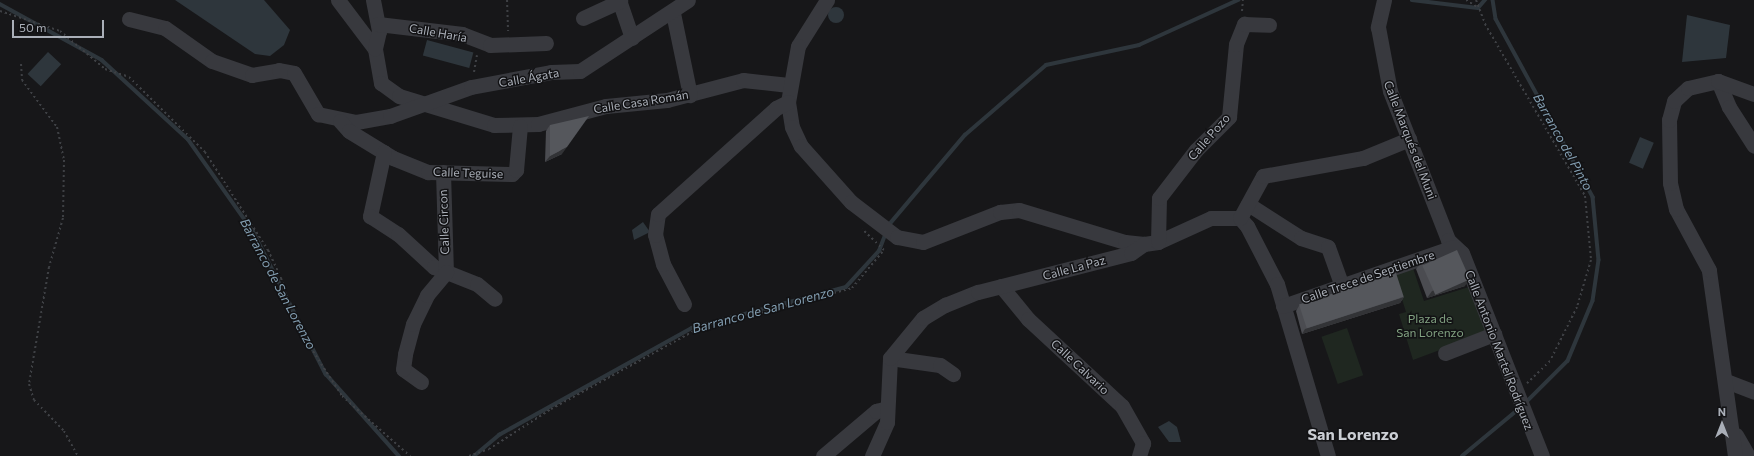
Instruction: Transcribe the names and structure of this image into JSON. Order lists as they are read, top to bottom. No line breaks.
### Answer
{"streets":{"street":["Calle Haría","Calle Ágata","Calle Casa Román","Calle Pozo","Calle Marqués del Muni","Calle Teguise","Calle Circon","Calle La Paz","Calle Trece de Septiembre","Calle Antonio Martel Rodríguez","Calle Calvario"]},"crossings":[["Calle Ágata","Calle Casa Román"],["Calle Casa Román","Calle Teguise"],["Calle Pozo","Calle La Paz"],["Calle Marqués del Muni","Calle Trece de Septiembre"],["Calle Marqués del Muni","Calle Antonio Martel Rodríguez"],["Calle Teguise","Calle Circon"],["Calle La Paz","Calle Calvario"],["Calle Trece de Septiembre","Calle Antonio Martel Rodríguez"]],"districts":["San Lorenzo"],"water":["Barranco del Pinto","Barranco de San Lorenzo"],"parks":["Plaza de San Lorenzo"],"scale_bar":"50 m","north":"top"}
